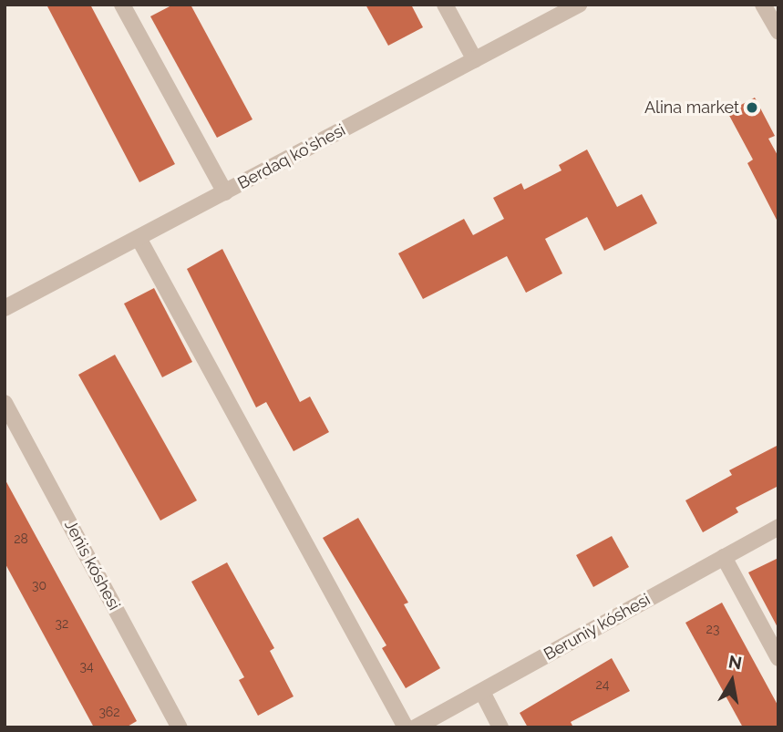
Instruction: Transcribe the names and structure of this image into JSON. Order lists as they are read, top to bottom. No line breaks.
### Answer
{"streets":{"street":["Berdaq ko'shesi","Jeńis kóshesi","Beruniy kóshesi"]},"places":["Alina market"],"house_numbers":["28","30","32","23","34","24","362"],"north":"top"}
